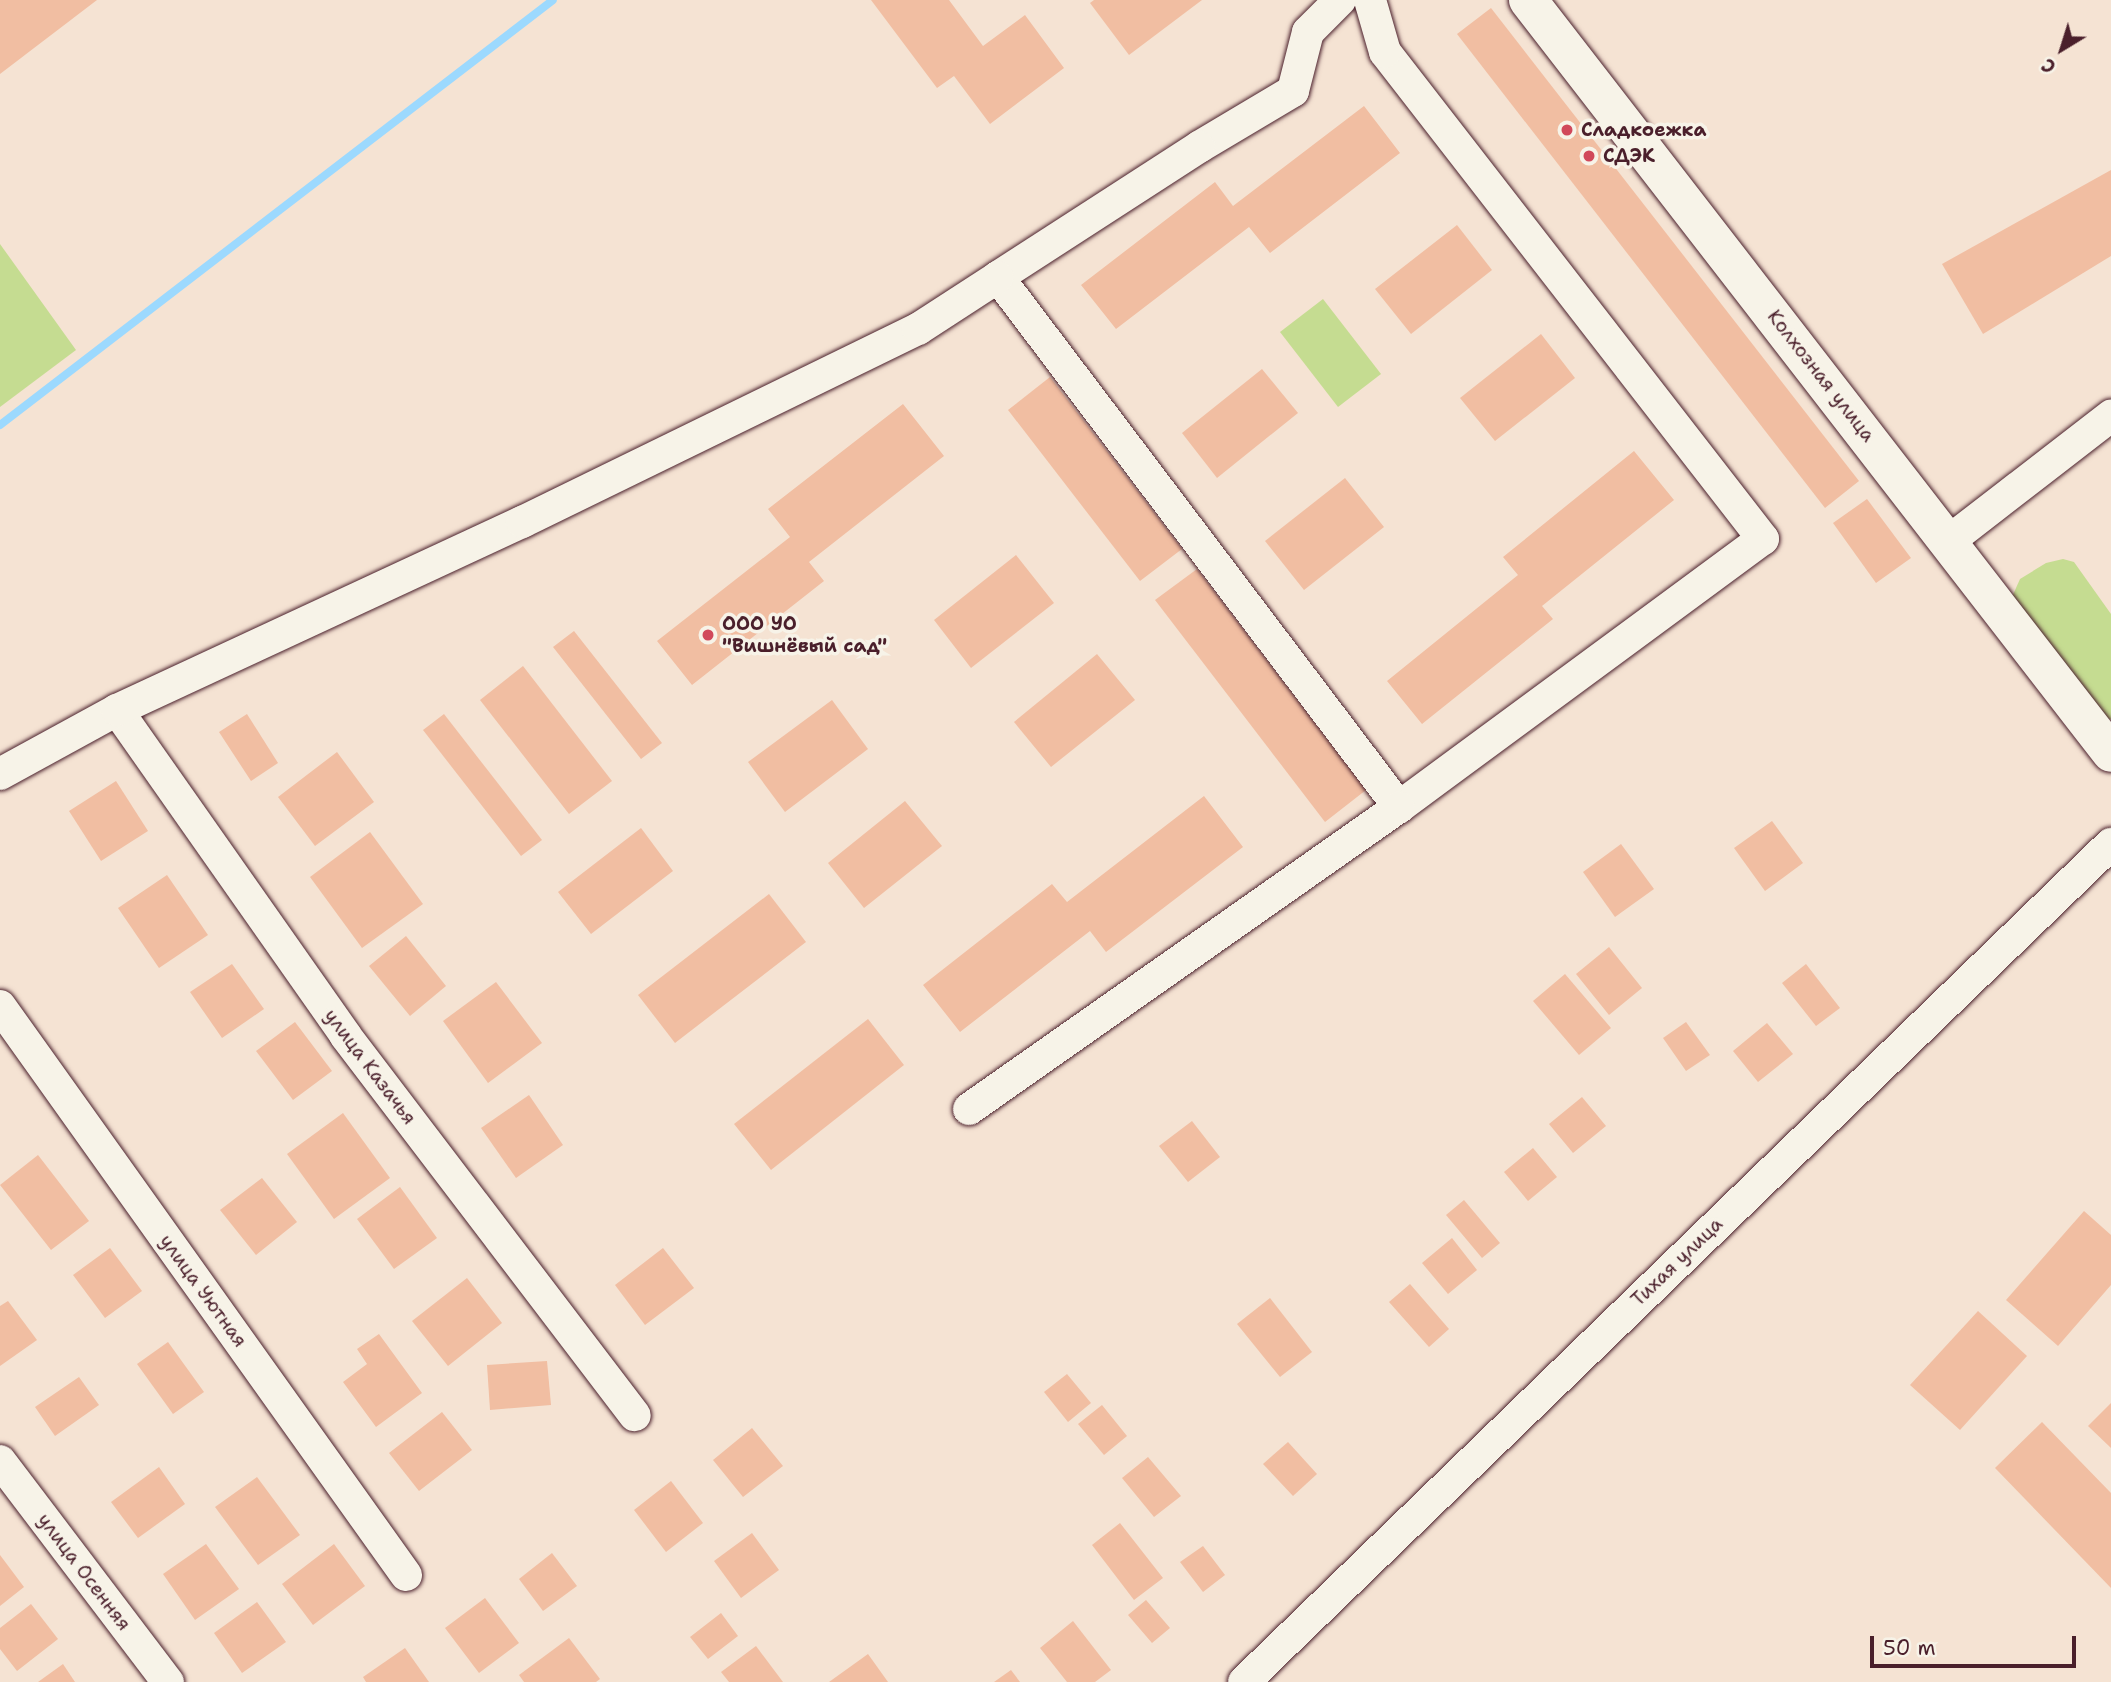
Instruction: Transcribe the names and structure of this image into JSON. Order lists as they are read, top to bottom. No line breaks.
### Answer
{"streets":{"street":["Колхозная улица","улица Казачья","Тихая улица","улица Уютная","улица Осенняя"]},"places":["Сладкоежка","СДЭК","ООО УО \"Вишнёвый сад\""],"scale_bar":"50 m","north":"bottom left"}
